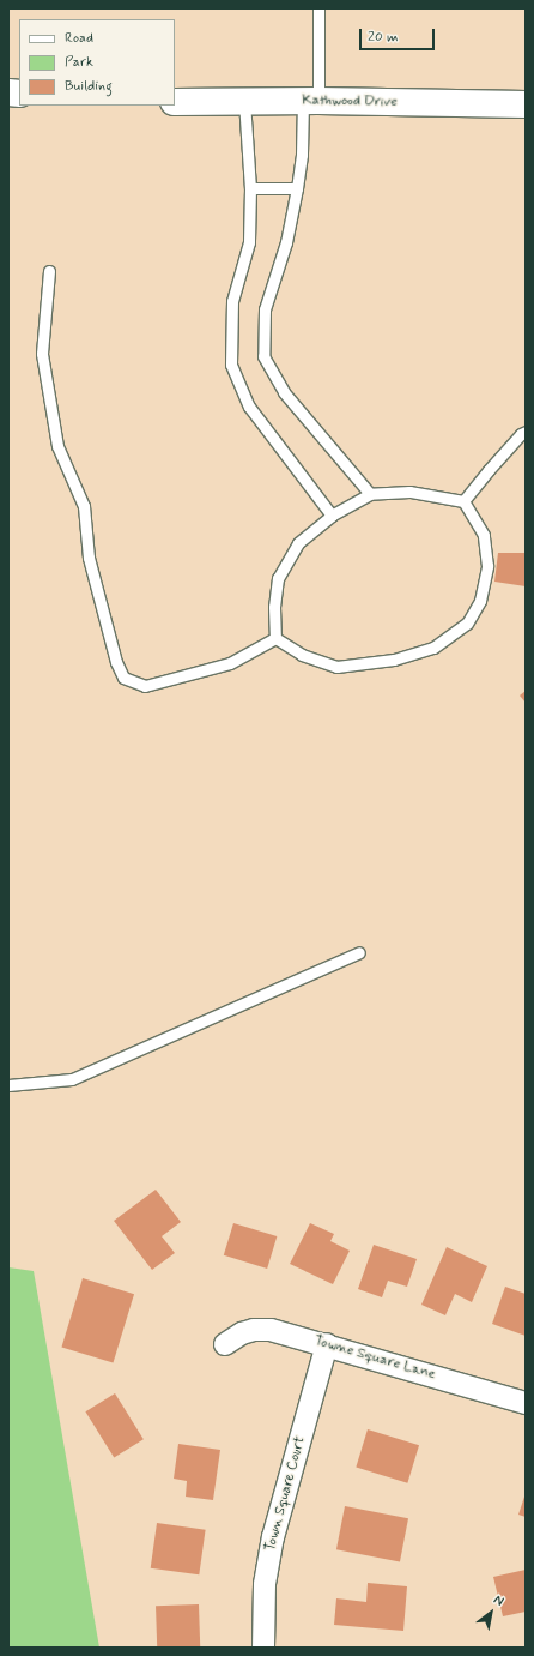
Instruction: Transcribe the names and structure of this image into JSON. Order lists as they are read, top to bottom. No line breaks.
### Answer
{"streets":{"street":["Kathwood Drive","Towne Square Lane","Town Square Court"]},"crossings":[["Towne Square Lane","Town Square Court"]],"legend":["Road","Park","Building"],"scale_bar":"20 m","north":"top right"}
